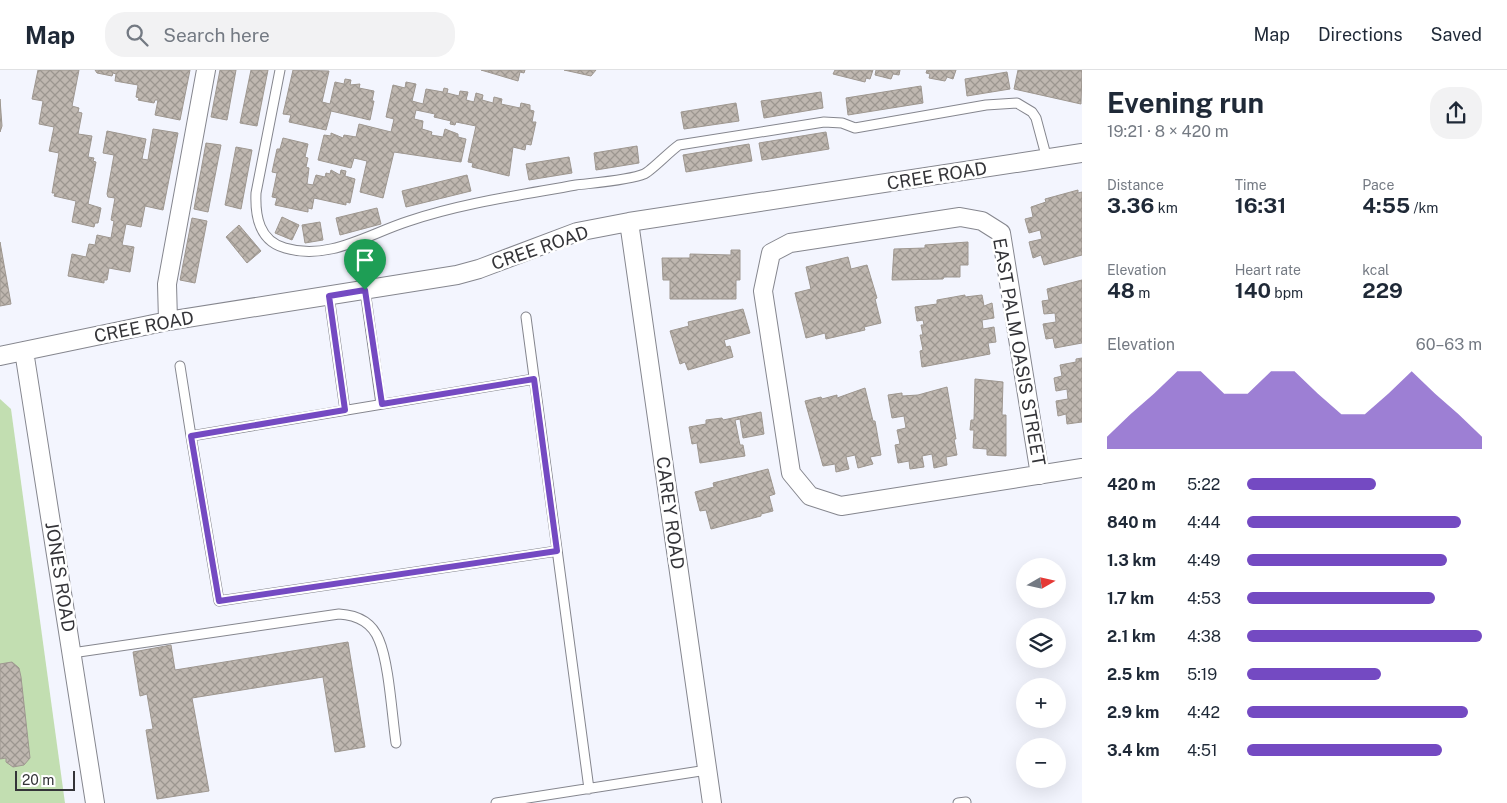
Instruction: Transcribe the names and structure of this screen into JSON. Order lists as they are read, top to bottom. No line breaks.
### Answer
{"streets":{"street":["CREE ROAD","EAST PALM OASIS STREET","CAREY ROAD","JONES ROAD"]},"crossings":[["CREE ROAD","CAREY ROAD"],["CREE ROAD","JONES ROAD"]],"scale_bar":"20 m","north":"right","page":{"header":"Map","search":"Search here","nav":["Map","Directions","Saved"],"heading":["Evening run","19:21 · 8 × 420 m"],"stats":[["Distance","3.36 km"],["Time","16:31"],["Pace","4:55 /km"],["Elevation","48 m"],["Heart rate","140 bpm"],["kcal","229"]],"chart":["Elevation","60–63 m"],"list":[{"name":"420 m","note":"5:22"},{"name":"840 m","note":"4:44"},{"name":"1.3 km","note":"4:49"},{"name":"1.7 km","note":"4:53"},{"name":"2.1 km","note":"4:38"},{"name":"2.5 km","note":"5:19"},{"name":"2.9 km","note":"4:42"},{"name":"3.4 km","note":"4:51"}],"map_buttons":["+","−"],"scale":"20 m"}}
